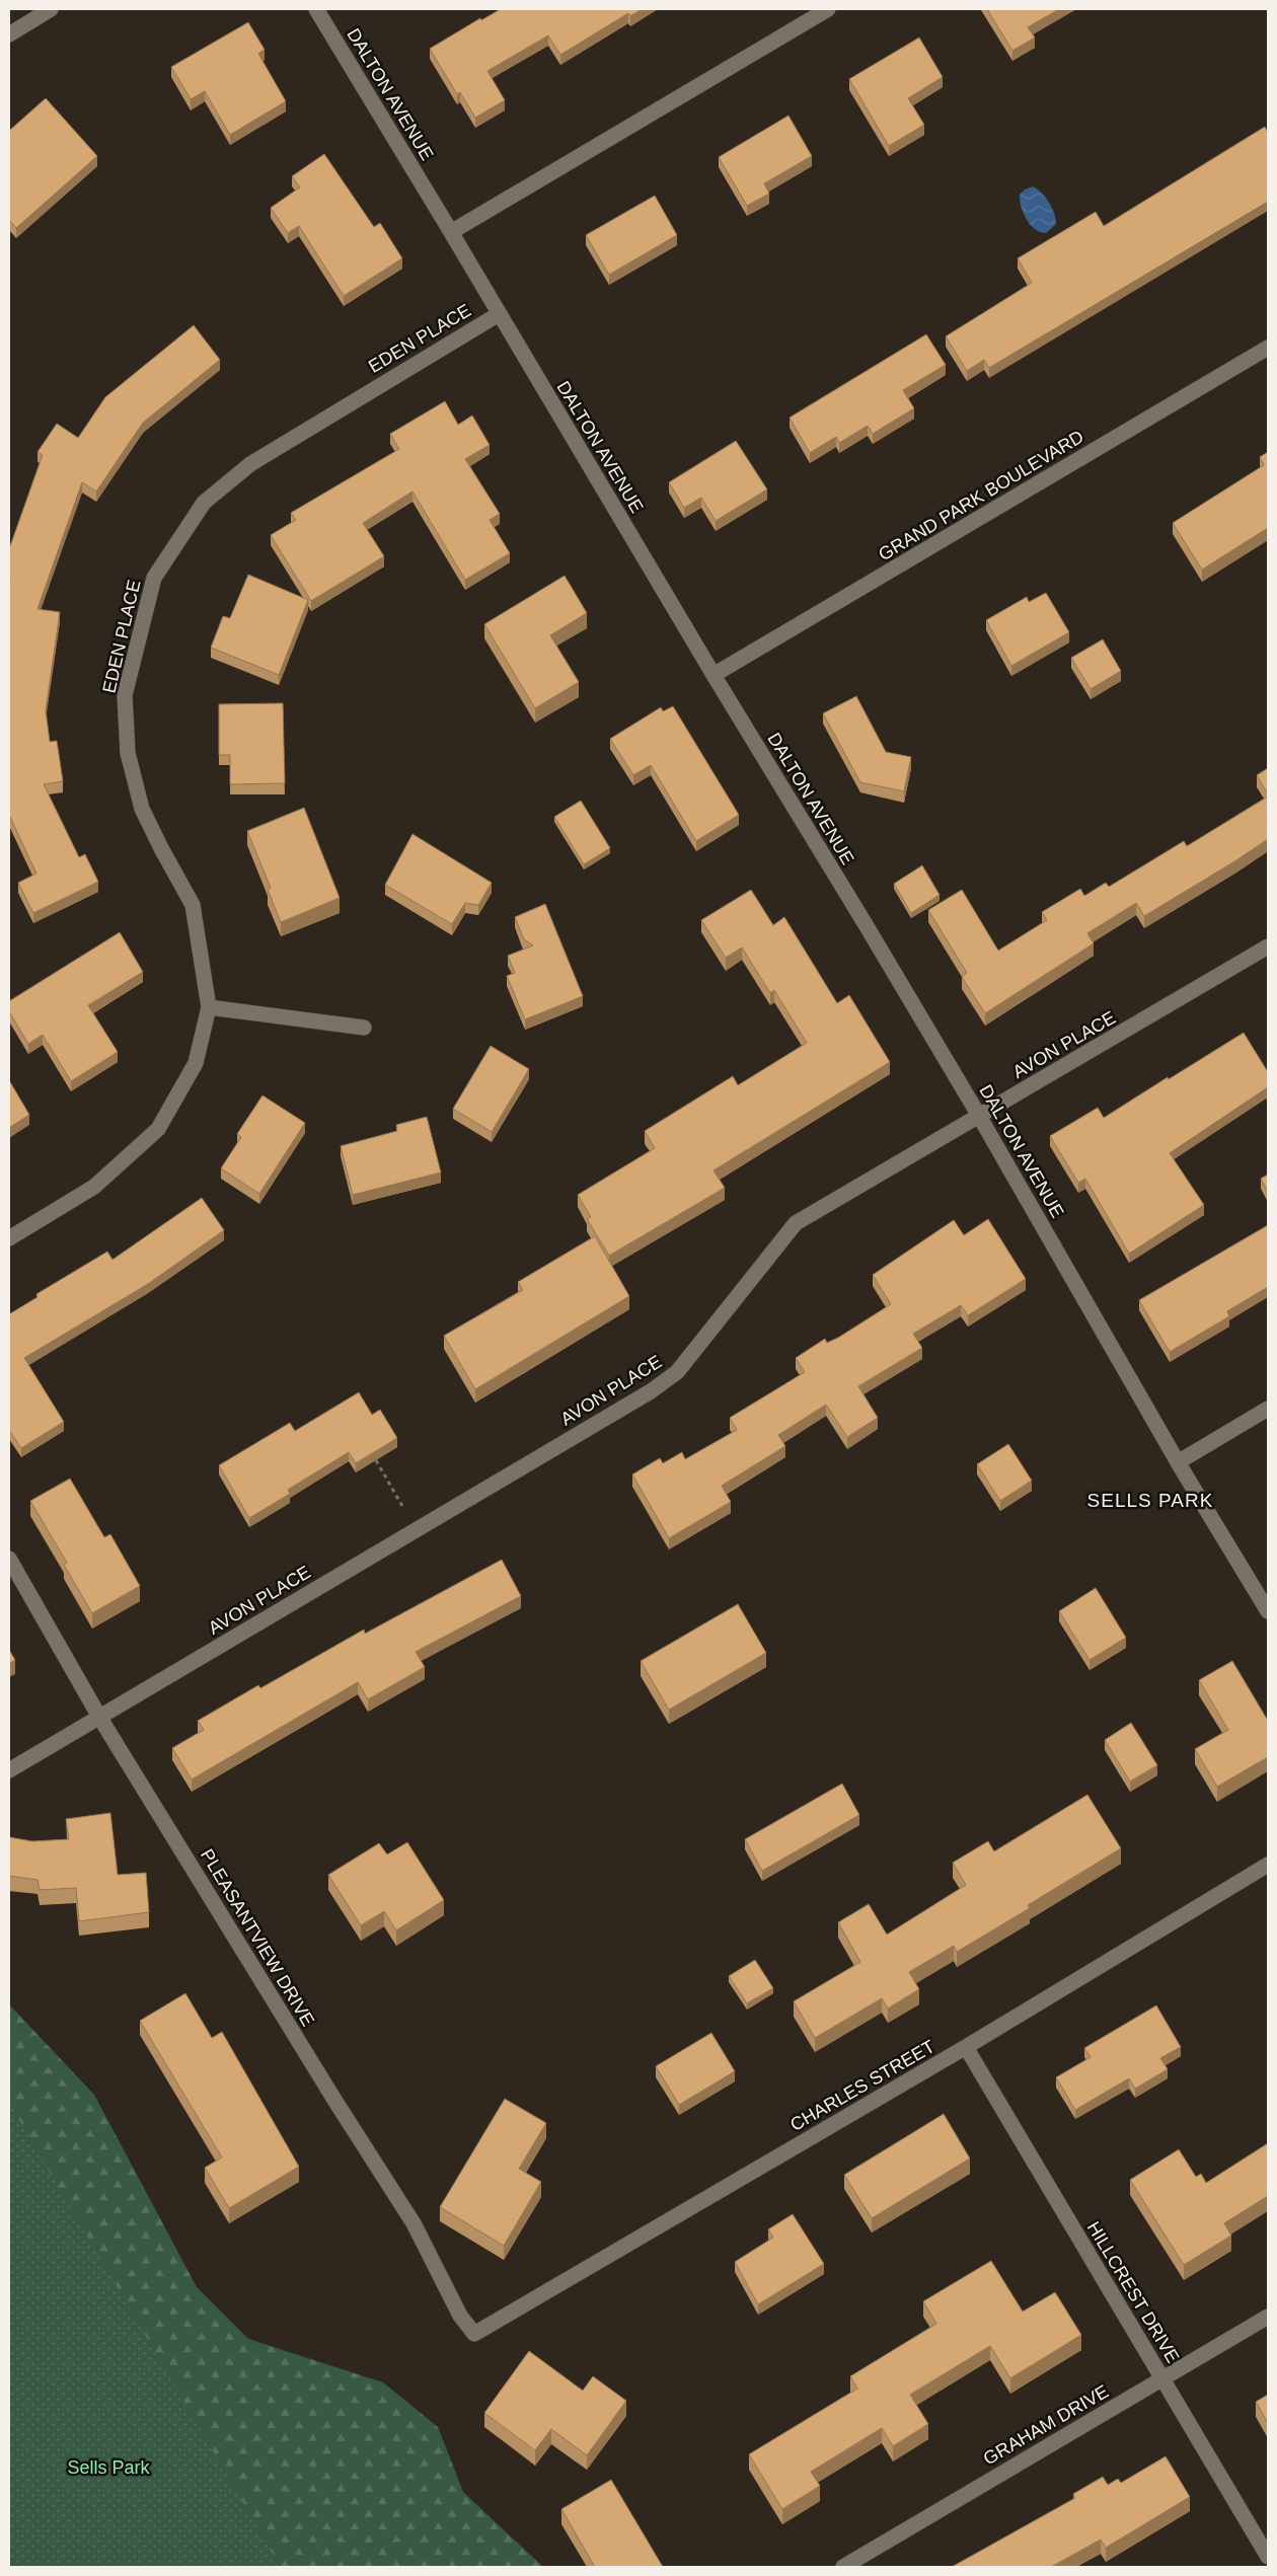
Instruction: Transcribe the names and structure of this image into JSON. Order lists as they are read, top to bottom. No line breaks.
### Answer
{"streets":{"street":["DALTON AVENUE","EDEN PLACE","GRAND PARK BOULEVARD","AVON PLACE","PLEASANTVIEW DRIVE","CHARLES STREET","HILLCREST DRIVE","GRAHAM DRIVE"]},"crossings":[["DALTON AVENUE","EDEN PLACE"],["DALTON AVENUE","GRAND PARK BOULEVARD"],["DALTON AVENUE","AVON PLACE"],["AVON PLACE","PLEASANTVIEW DRIVE"],["PLEASANTVIEW DRIVE","CHARLES STREET"],["CHARLES STREET","HILLCREST DRIVE"],["HILLCREST DRIVE","GRAHAM DRIVE"]],"districts":["SELLS PARK"],"parks":["Sells Park"]}
